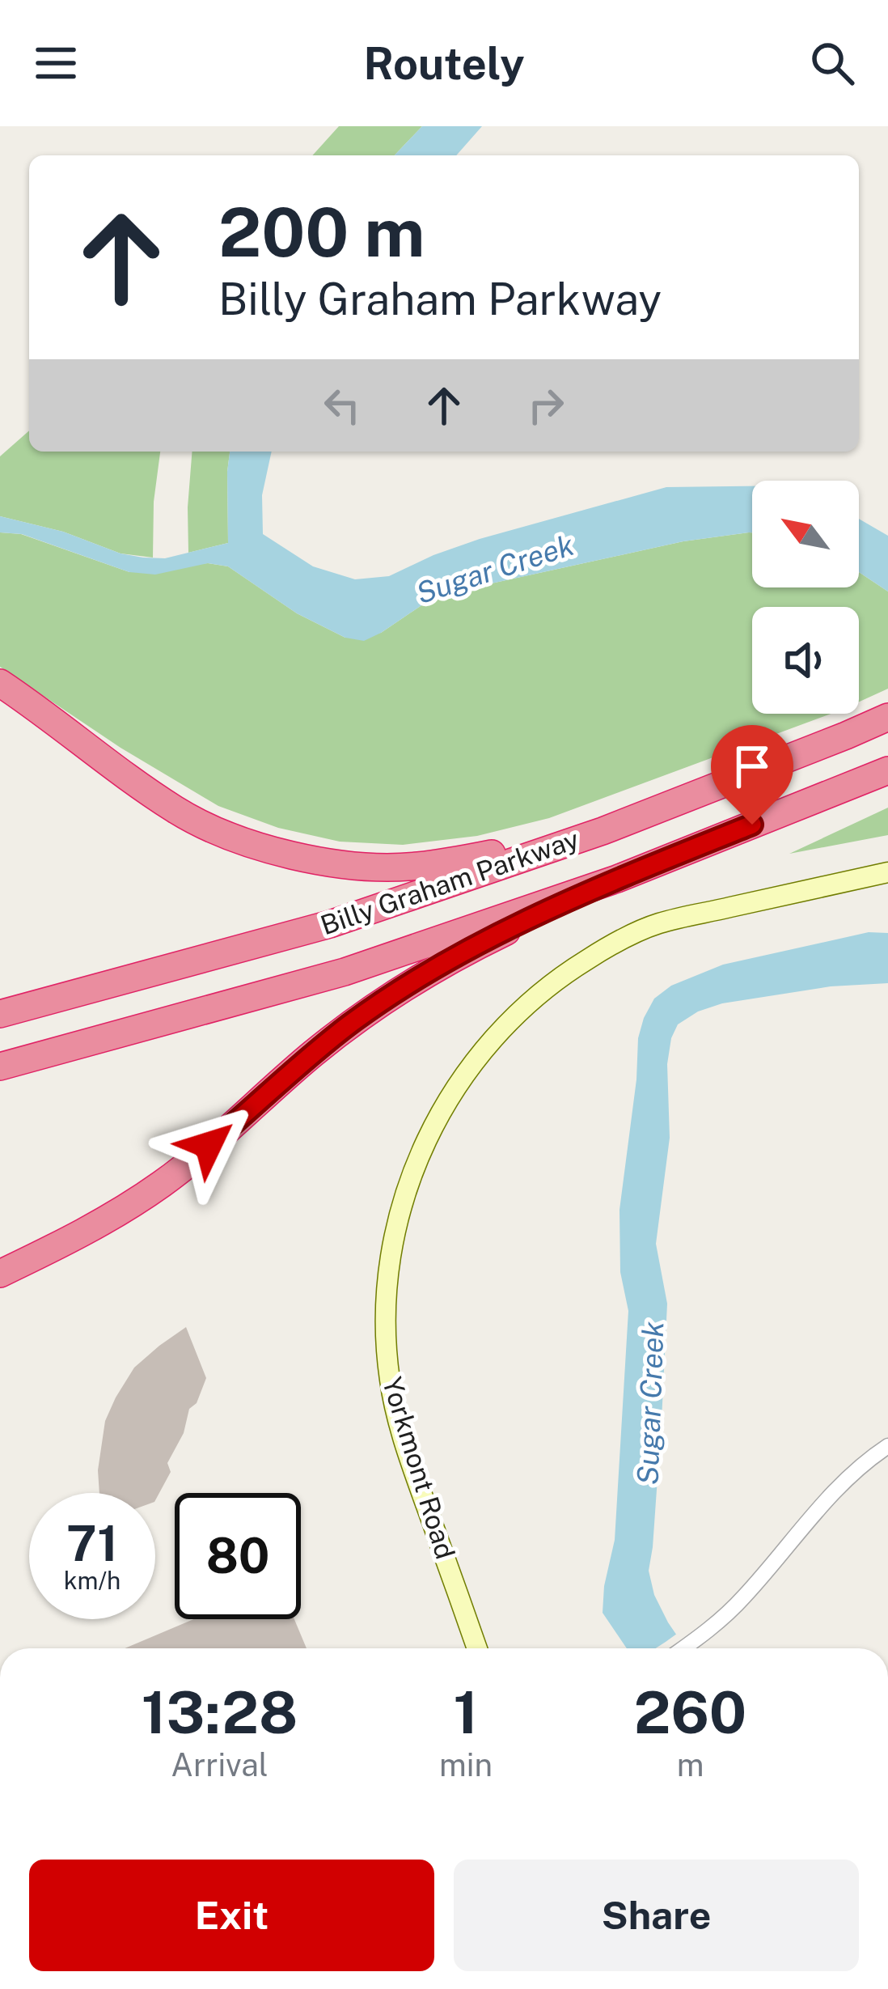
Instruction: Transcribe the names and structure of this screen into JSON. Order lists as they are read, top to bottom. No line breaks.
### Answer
{"streets":{"highway":["Billy Graham Parkway"],"street":["Yorkmont Road"]},"water":["Sugar Creek"],"north":"top left","page":{"header":"Routely","turn":["200 m","Billy Graham Parkway"],"speed":"71 km/h","limit":"80","eta":["13:28","Arrival","1","min","260","m"],"buttons":["Exit","Share"]}}
